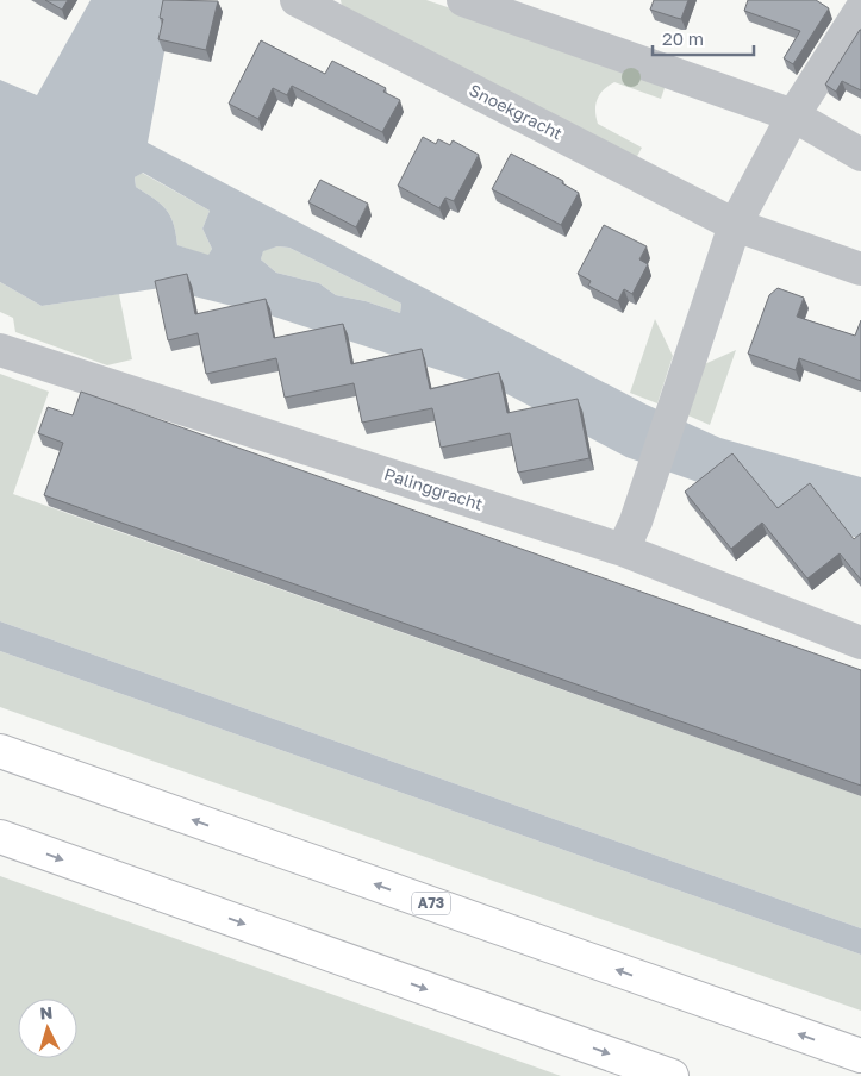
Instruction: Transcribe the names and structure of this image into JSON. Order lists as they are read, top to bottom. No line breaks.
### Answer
{"streets":{"highway":["A73"],"street":["Snoekgracht","Palinggracht"]},"scale_bar":"20 m","north":"top"}
